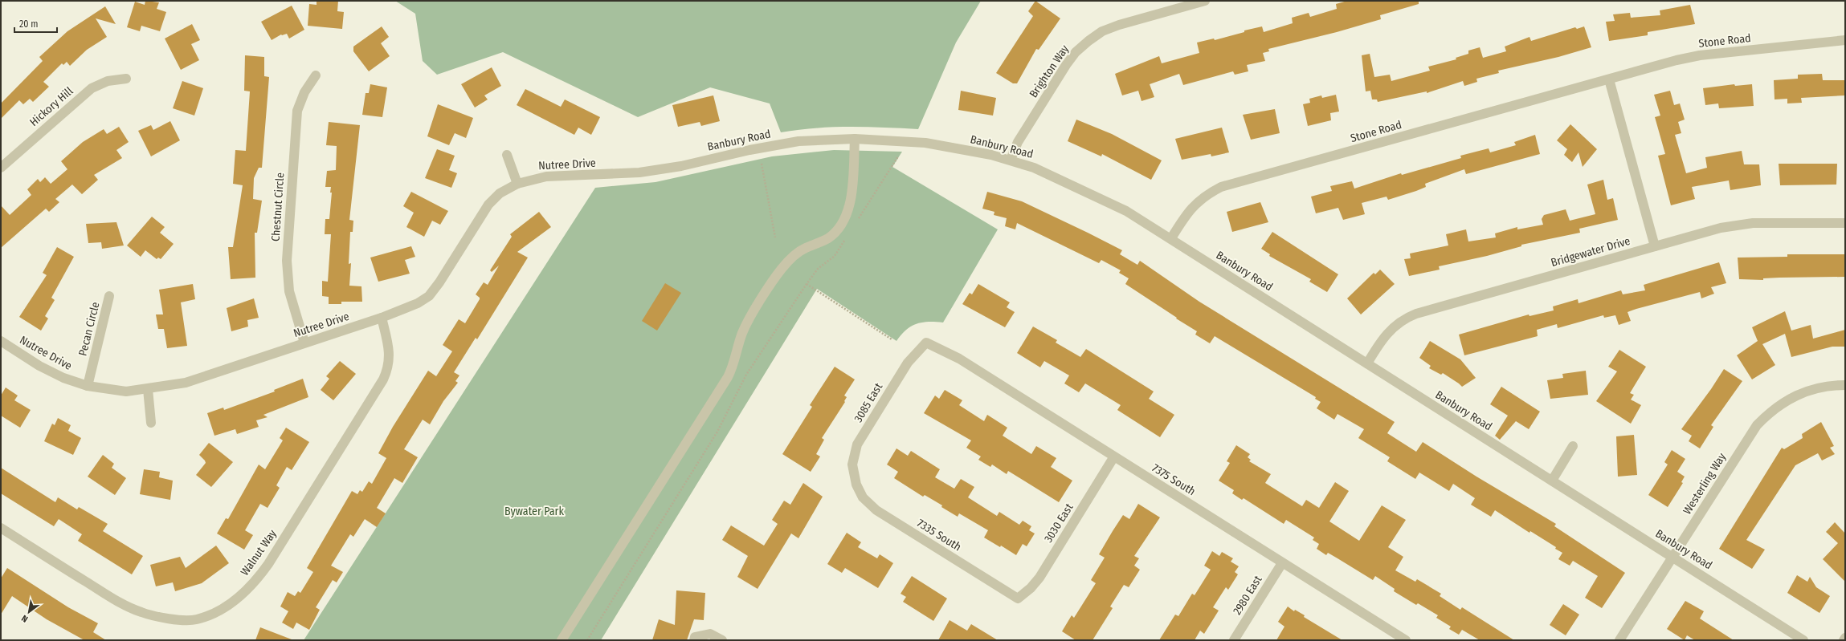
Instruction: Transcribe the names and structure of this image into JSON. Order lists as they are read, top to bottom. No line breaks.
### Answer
{"streets":{"street":["Stone Road","Brighton Way","Hickory Hill","Banbury Road","Nutree Drive","Chestnut Circle","Bridgewater Drive","Pecan Circle","3085 East","7375 South","Westerling Way","3030 East","7335 South","Walnut Way","2980 East"]},"crossings":[["Stone Road","Banbury Road"],["Brighton Way","Banbury Road"],["Banbury Road","Nutree Drive"],["Banbury Road","Bridgewater Drive"],["Banbury Road","Westerling Way"],["Nutree Drive","Chestnut Circle"],["Nutree Drive","Pecan Circle"],["Nutree Drive","Walnut Way"],["3085 East","7375 South"],["3085 East","7335 South"],["7375 South","3030 East"],["7375 South","2980 East"],["3030 East","7335 South"]],"parks":["Bywater Park"],"scale_bar":"20 m","north":"bottom left"}
